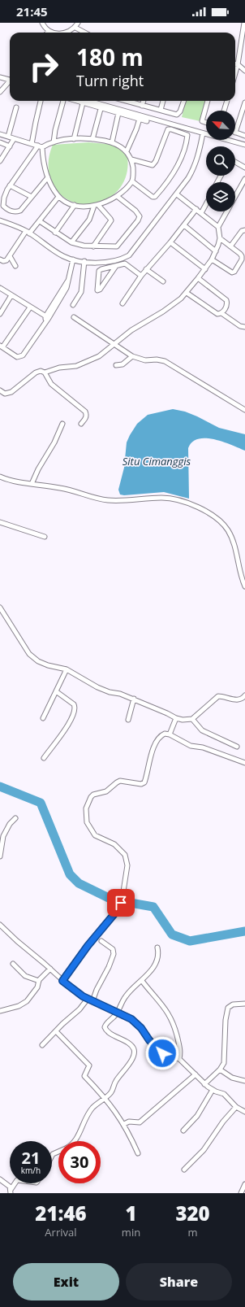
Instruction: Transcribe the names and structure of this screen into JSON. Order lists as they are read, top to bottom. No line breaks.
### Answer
{"water":["Situ Cimanggis"],"north":"top left","page":{"status":"21:45","turn":["180 m","Turn right"],"speed":"21 km/h","limit":"30","eta":["21:46","Arrival","1","min","320","m"],"buttons":["Exit","Share"]}}
